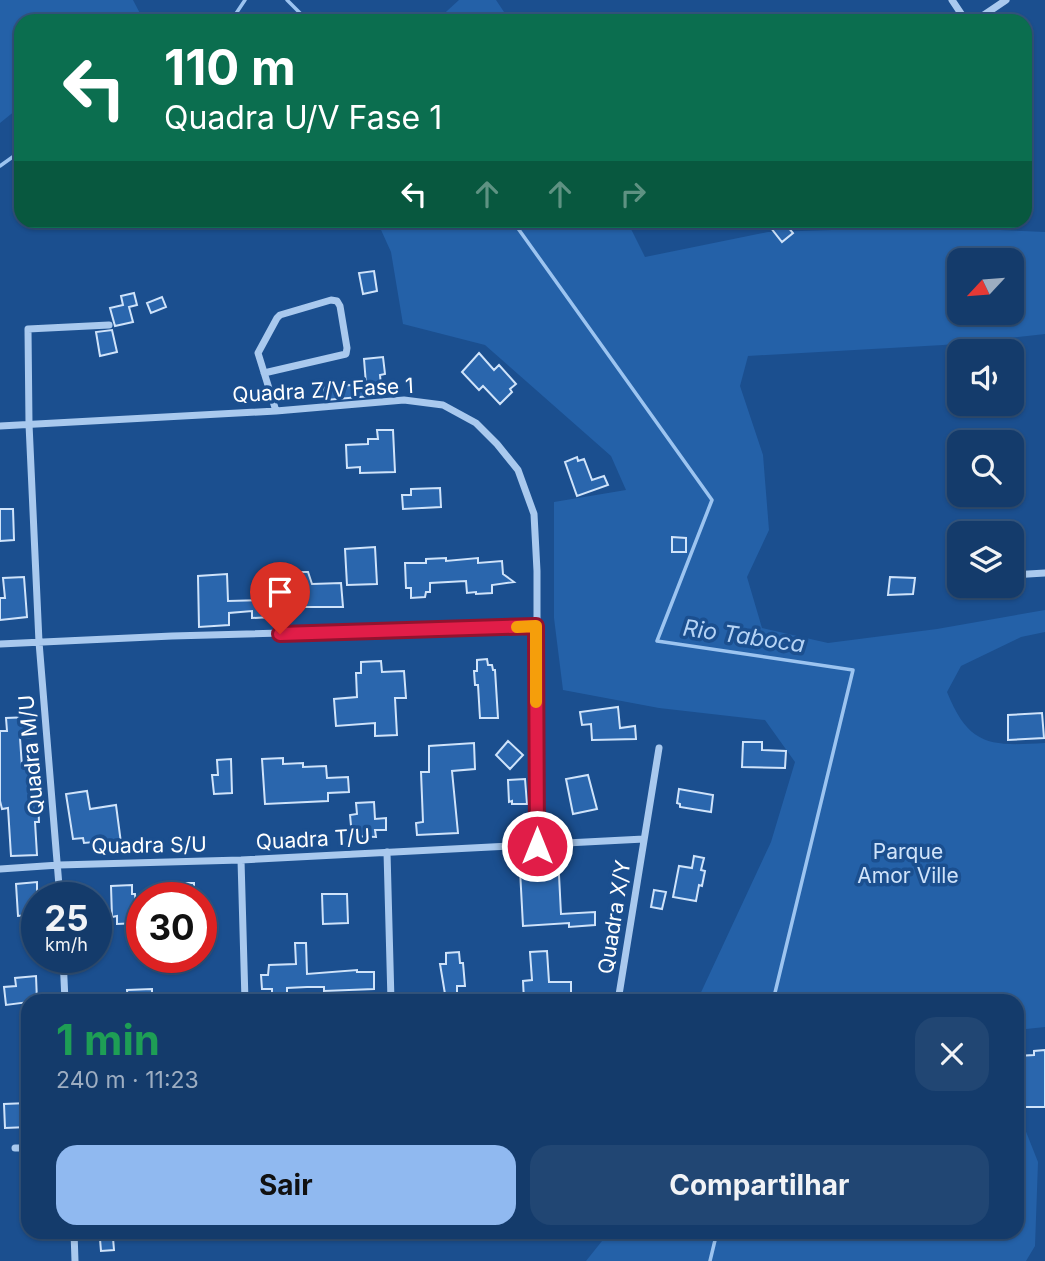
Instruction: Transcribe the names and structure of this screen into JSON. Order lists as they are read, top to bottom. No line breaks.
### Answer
{"streets":{"street":["Quadra Z/V Fase 1","Quadra M/U","Quadra T/U","Quadra S/U","Quadra X/Y"]},"crossings":[["Quadra Z/V Fase 1","Quadra M/U"],["Quadra Z/V Fase 1","Quadra T/U"],["Quadra M/U","Quadra S/U"],["Quadra T/U","Quadra S/U"],["Quadra T/U","Quadra X/Y"]],"water":["Rio Taboca"],"parks":["Parque Amor Ville"],"north":"bottom left","page":{"turn":["110 m","Quadra U/V Fase 1"],"speed":"25 km/h","limit":"30","heading":["1 min","240 m · 11:23"],"buttons":["Sair","Compartilhar"]}}
